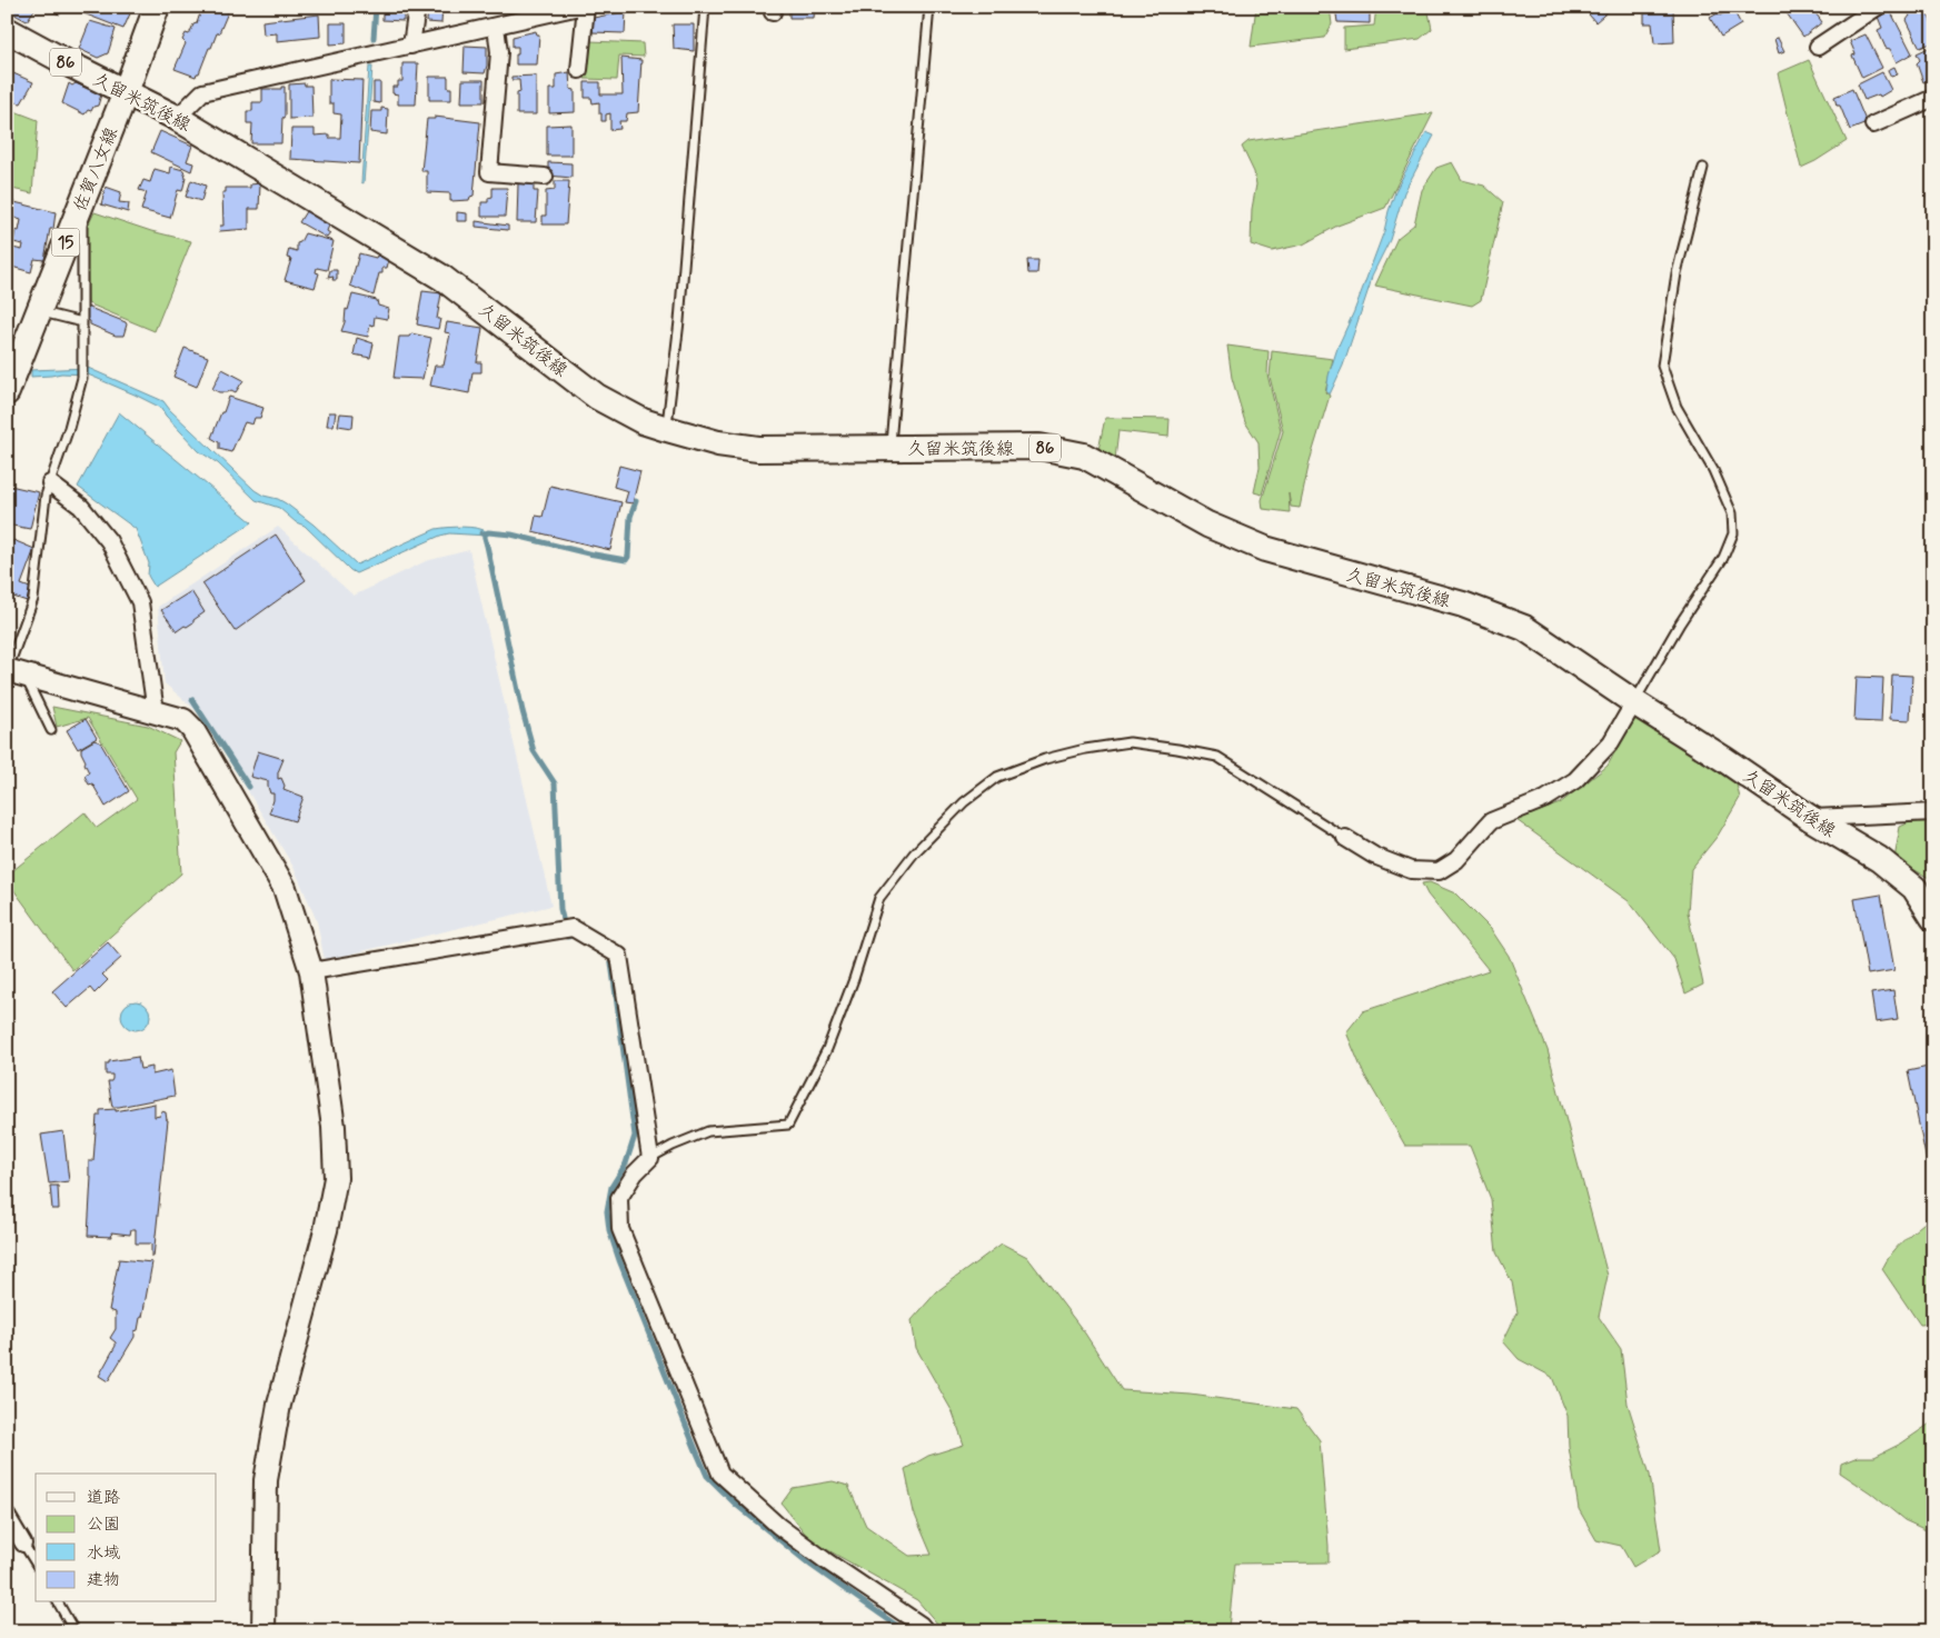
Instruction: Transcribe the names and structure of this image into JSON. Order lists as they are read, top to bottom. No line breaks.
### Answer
{"streets":{"main road":["86","久留米筑後線","佐賀八女線","15"]},"crossings":[["久留米筑後線","佐賀八女線"]],"legend":["道路","公園","水域","建物"]}
